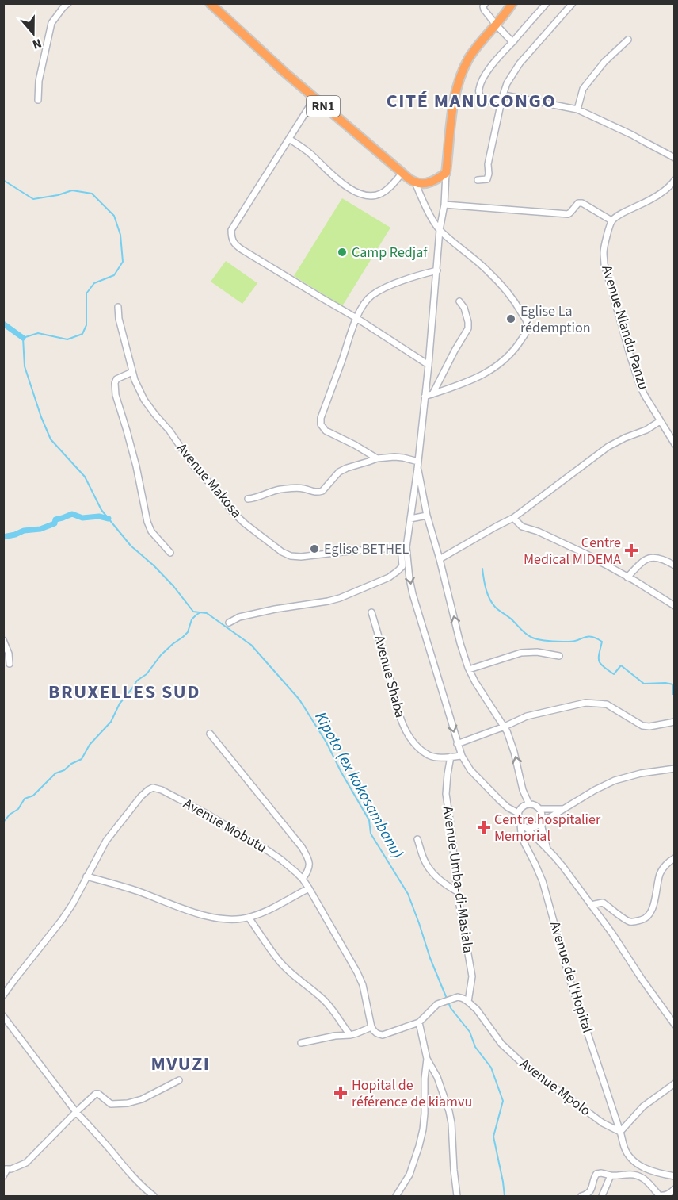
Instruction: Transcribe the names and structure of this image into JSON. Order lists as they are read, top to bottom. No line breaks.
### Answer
{"streets":{"highway":["RN1"],"street":["Avenue Nlandu Panzu","Avenue Makosa","Avenue Shaba","Avenue Mobutu","Avenue Umba-di-Masiala","Avenue de l'Hopital","Avenue Mpolo"]},"crossings":[["Avenue Shaba","Avenue Umba-di-Masiala"],["Avenue Umba-di-Masiala","Avenue Mpolo"],["Avenue de l'Hopital","Avenue Mpolo"]],"districts":["CITÉ MANUCONGO","BRUXELLES SUD","MVUZI"],"water":["Kipoto (ex kokosambanu)"],"places":{"other":["Camp Redjaf","Eglise La rédemption","Eglise BETHEL"],"health":["Centre Medical MIDEMA","Centre hospitalier Memorial","Hopital de référence de kiamvu"]},"north":"bottom"}
